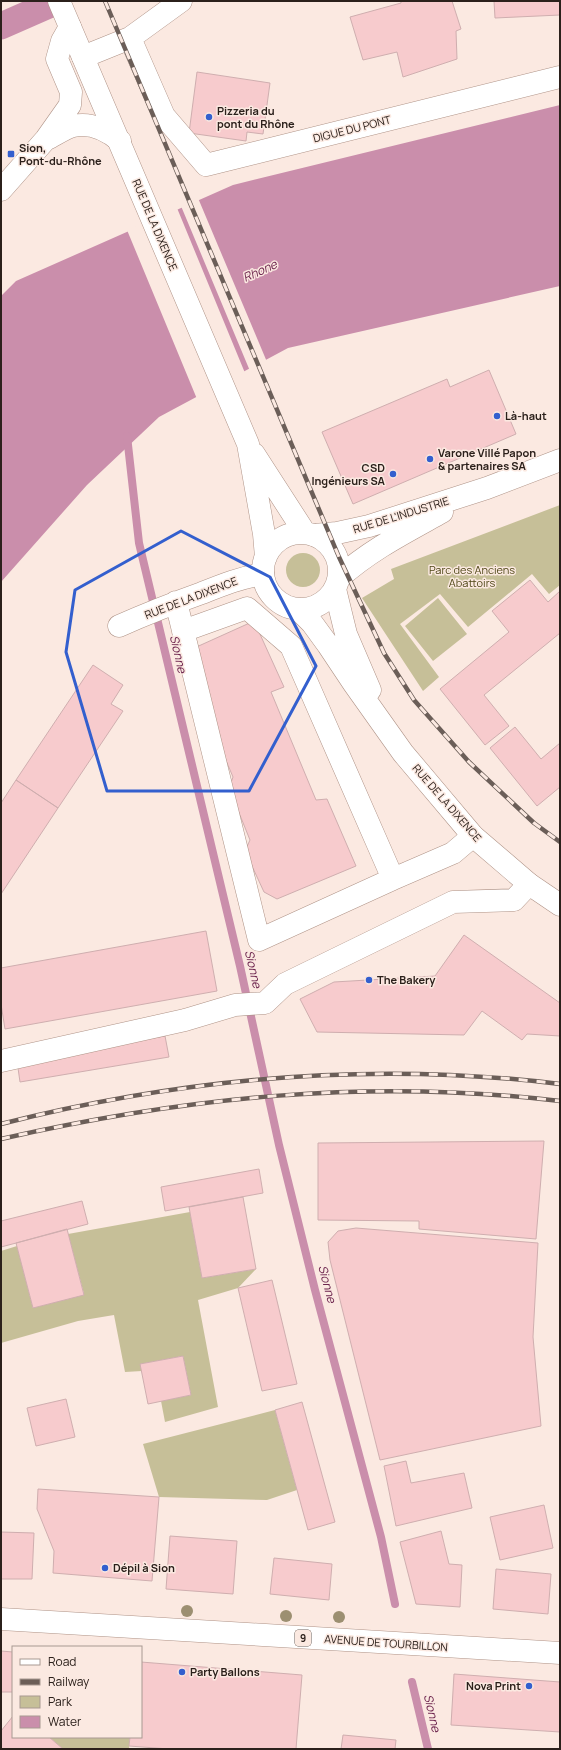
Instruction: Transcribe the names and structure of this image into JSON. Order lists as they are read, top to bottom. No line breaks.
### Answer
{"streets":{"main road":["DIGUE DU PONT","RUE DE LA DIXENCE","RUE DE L'INDUSTRIE","9","AVENUE DE TOURBILLON"]},"crossings":[["RUE DE LA DIXENCE","RUE DE L'INDUSTRIE"]],"water":["Rhone","Sionne"],"parks":["Parc des Anciens Abattoirs"],"places":{"other":["Pizzeria du pont du Rhône","Là-haut","Varone Villé Papon & partenaires SA","CSD Ingénieurs SA","The Bakery","Dépil à Sion","Party Ballons","Nova Print"],"transit":["Sion, Pont-du-Rhône"]},"legend":["Road","Railway","Park","Water"]}
